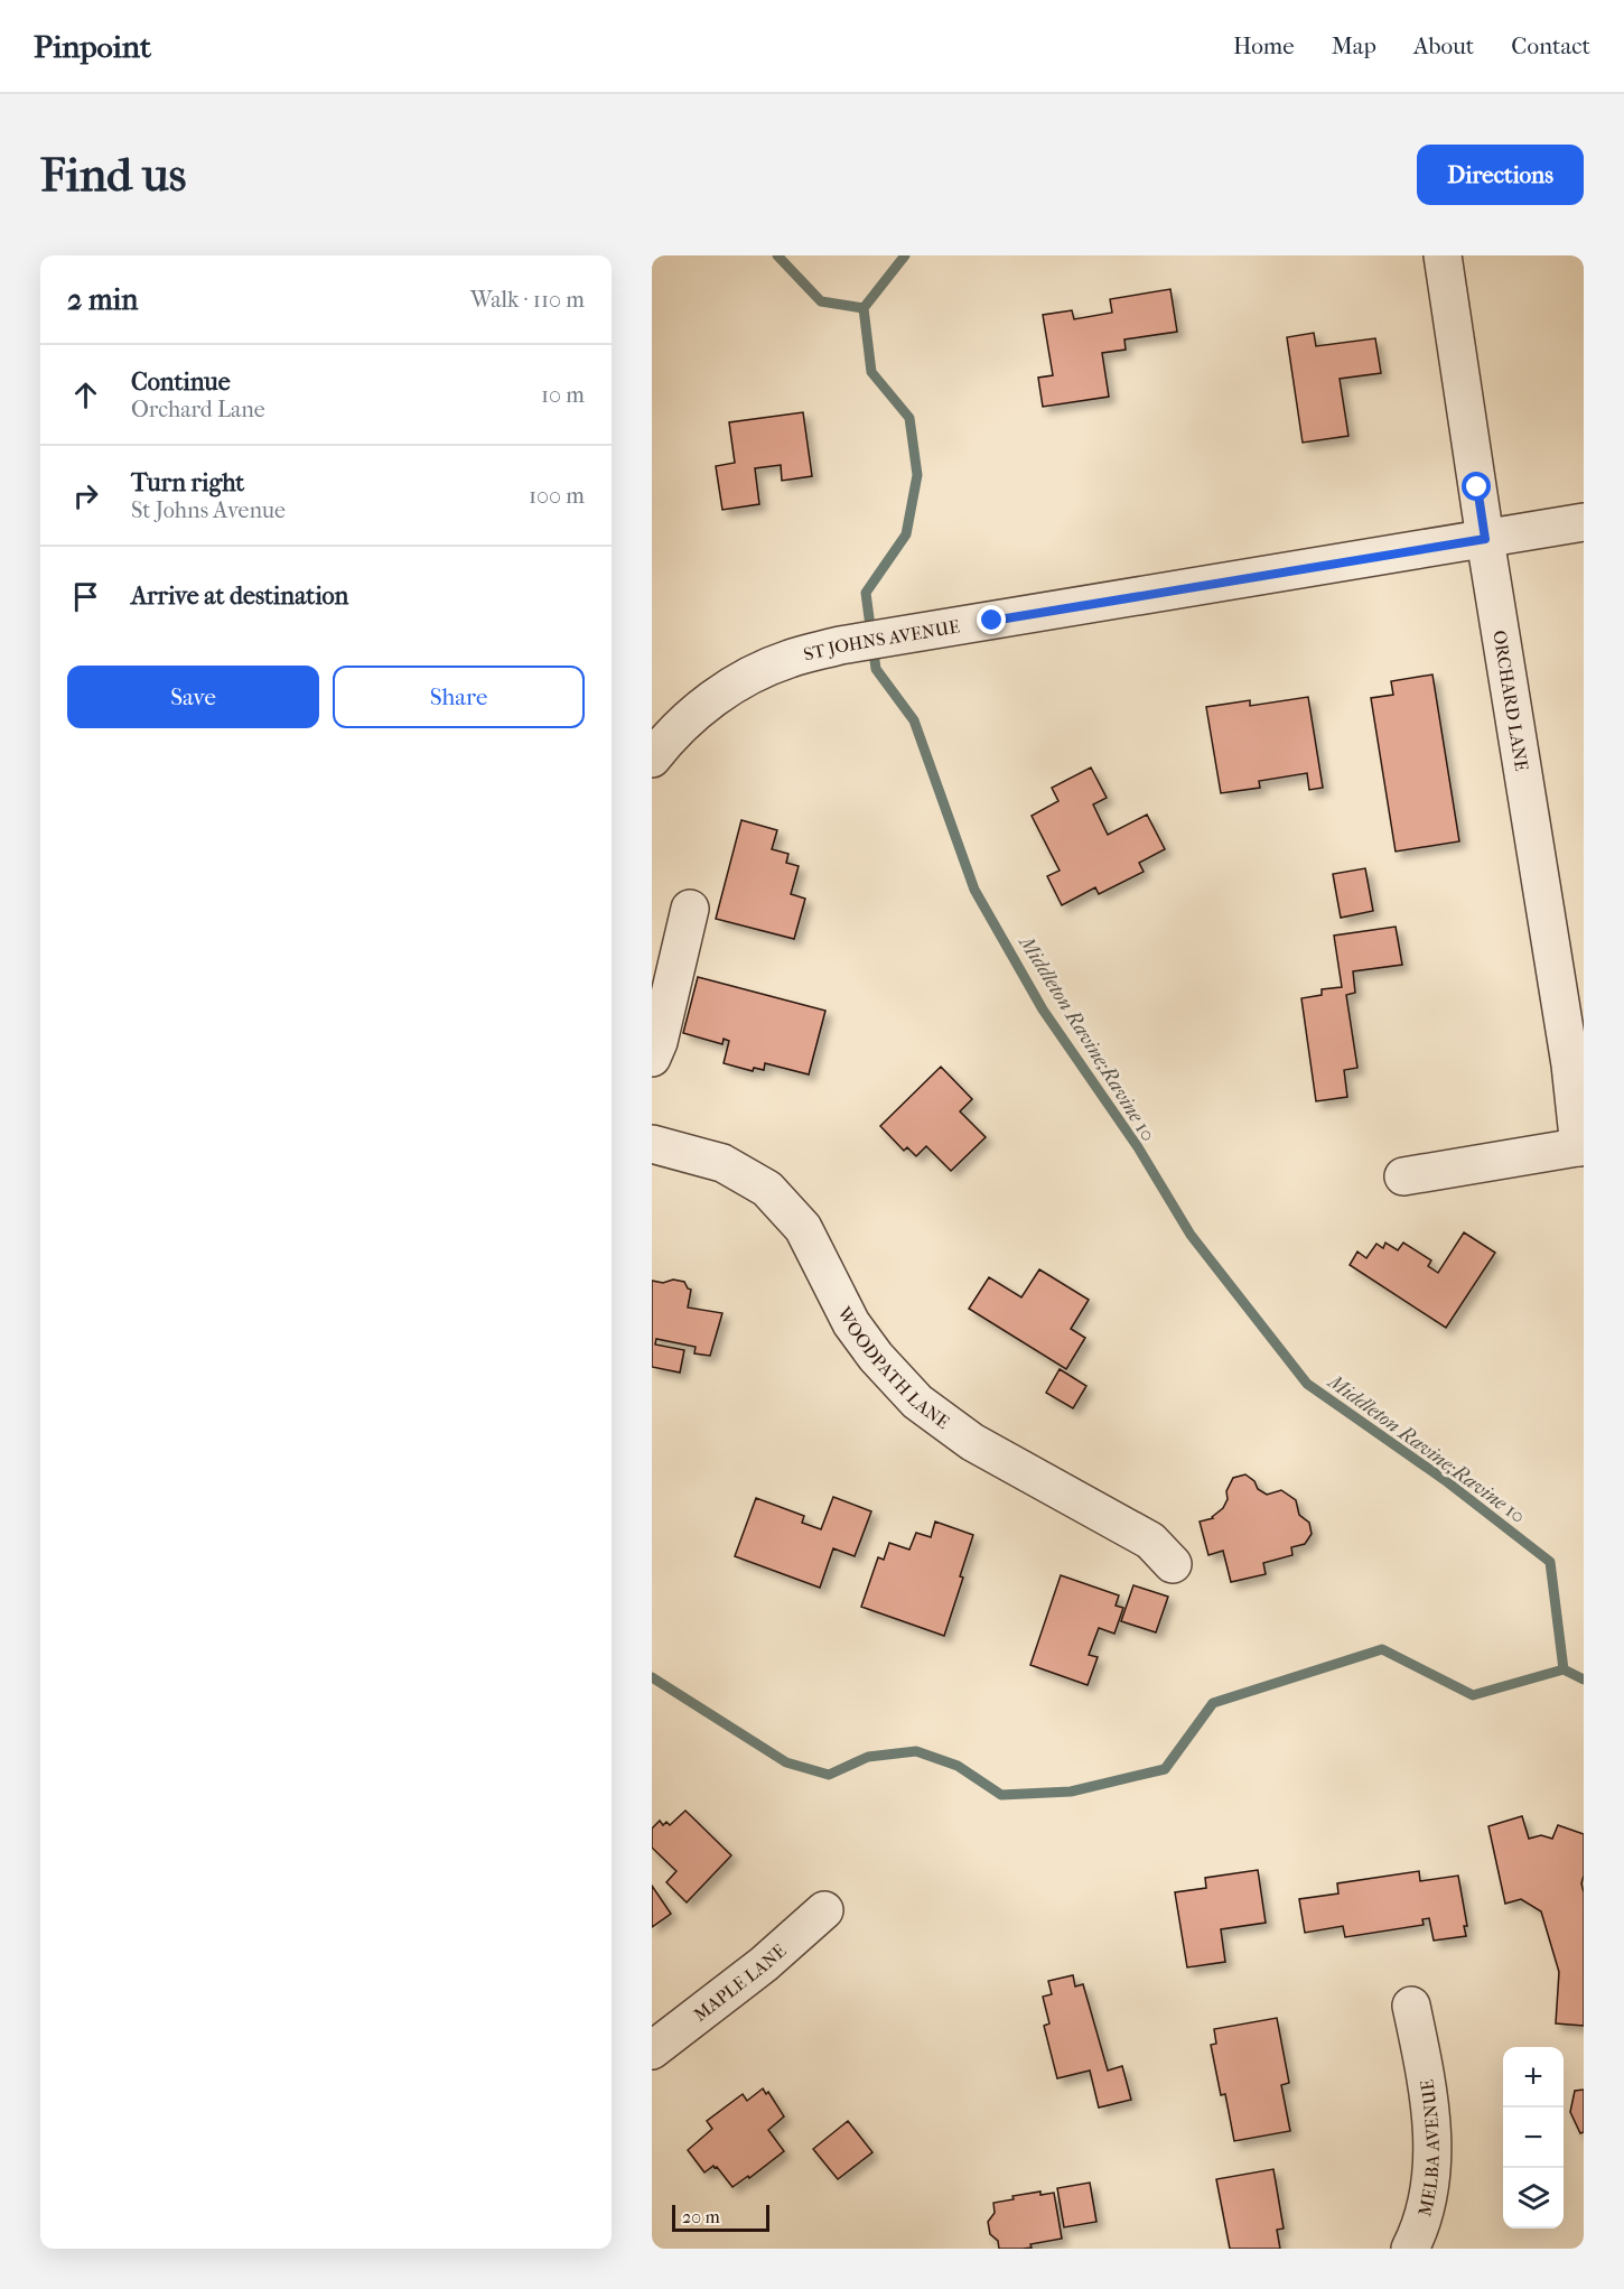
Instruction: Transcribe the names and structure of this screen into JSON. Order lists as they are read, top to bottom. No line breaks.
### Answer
{"streets":{"street":["ST JOHNS AVENUE","ORCHARD LANE","WOODPATH LANE","MAPLE LANE","MELBA AVENUE"]},"crossings":[["ST JOHNS AVENUE","ORCHARD LANE"]],"water":["Middleton Ravine;Ravine 10"],"scale_bar":"20 m","page":{"header":"Pinpoint","nav":["Home","Map","About","Contact"],"buttons":["Directions",["Save","Share"]],"title":"Find us","heading":["2 min","Walk · 110 m"],"list":[["Continue","Orchard Lane","10 m"],["Turn right","St Johns Avenue","100 m"],"Arrive at destination"],"map_buttons":["+","−"],"scale":"20 m"}}
